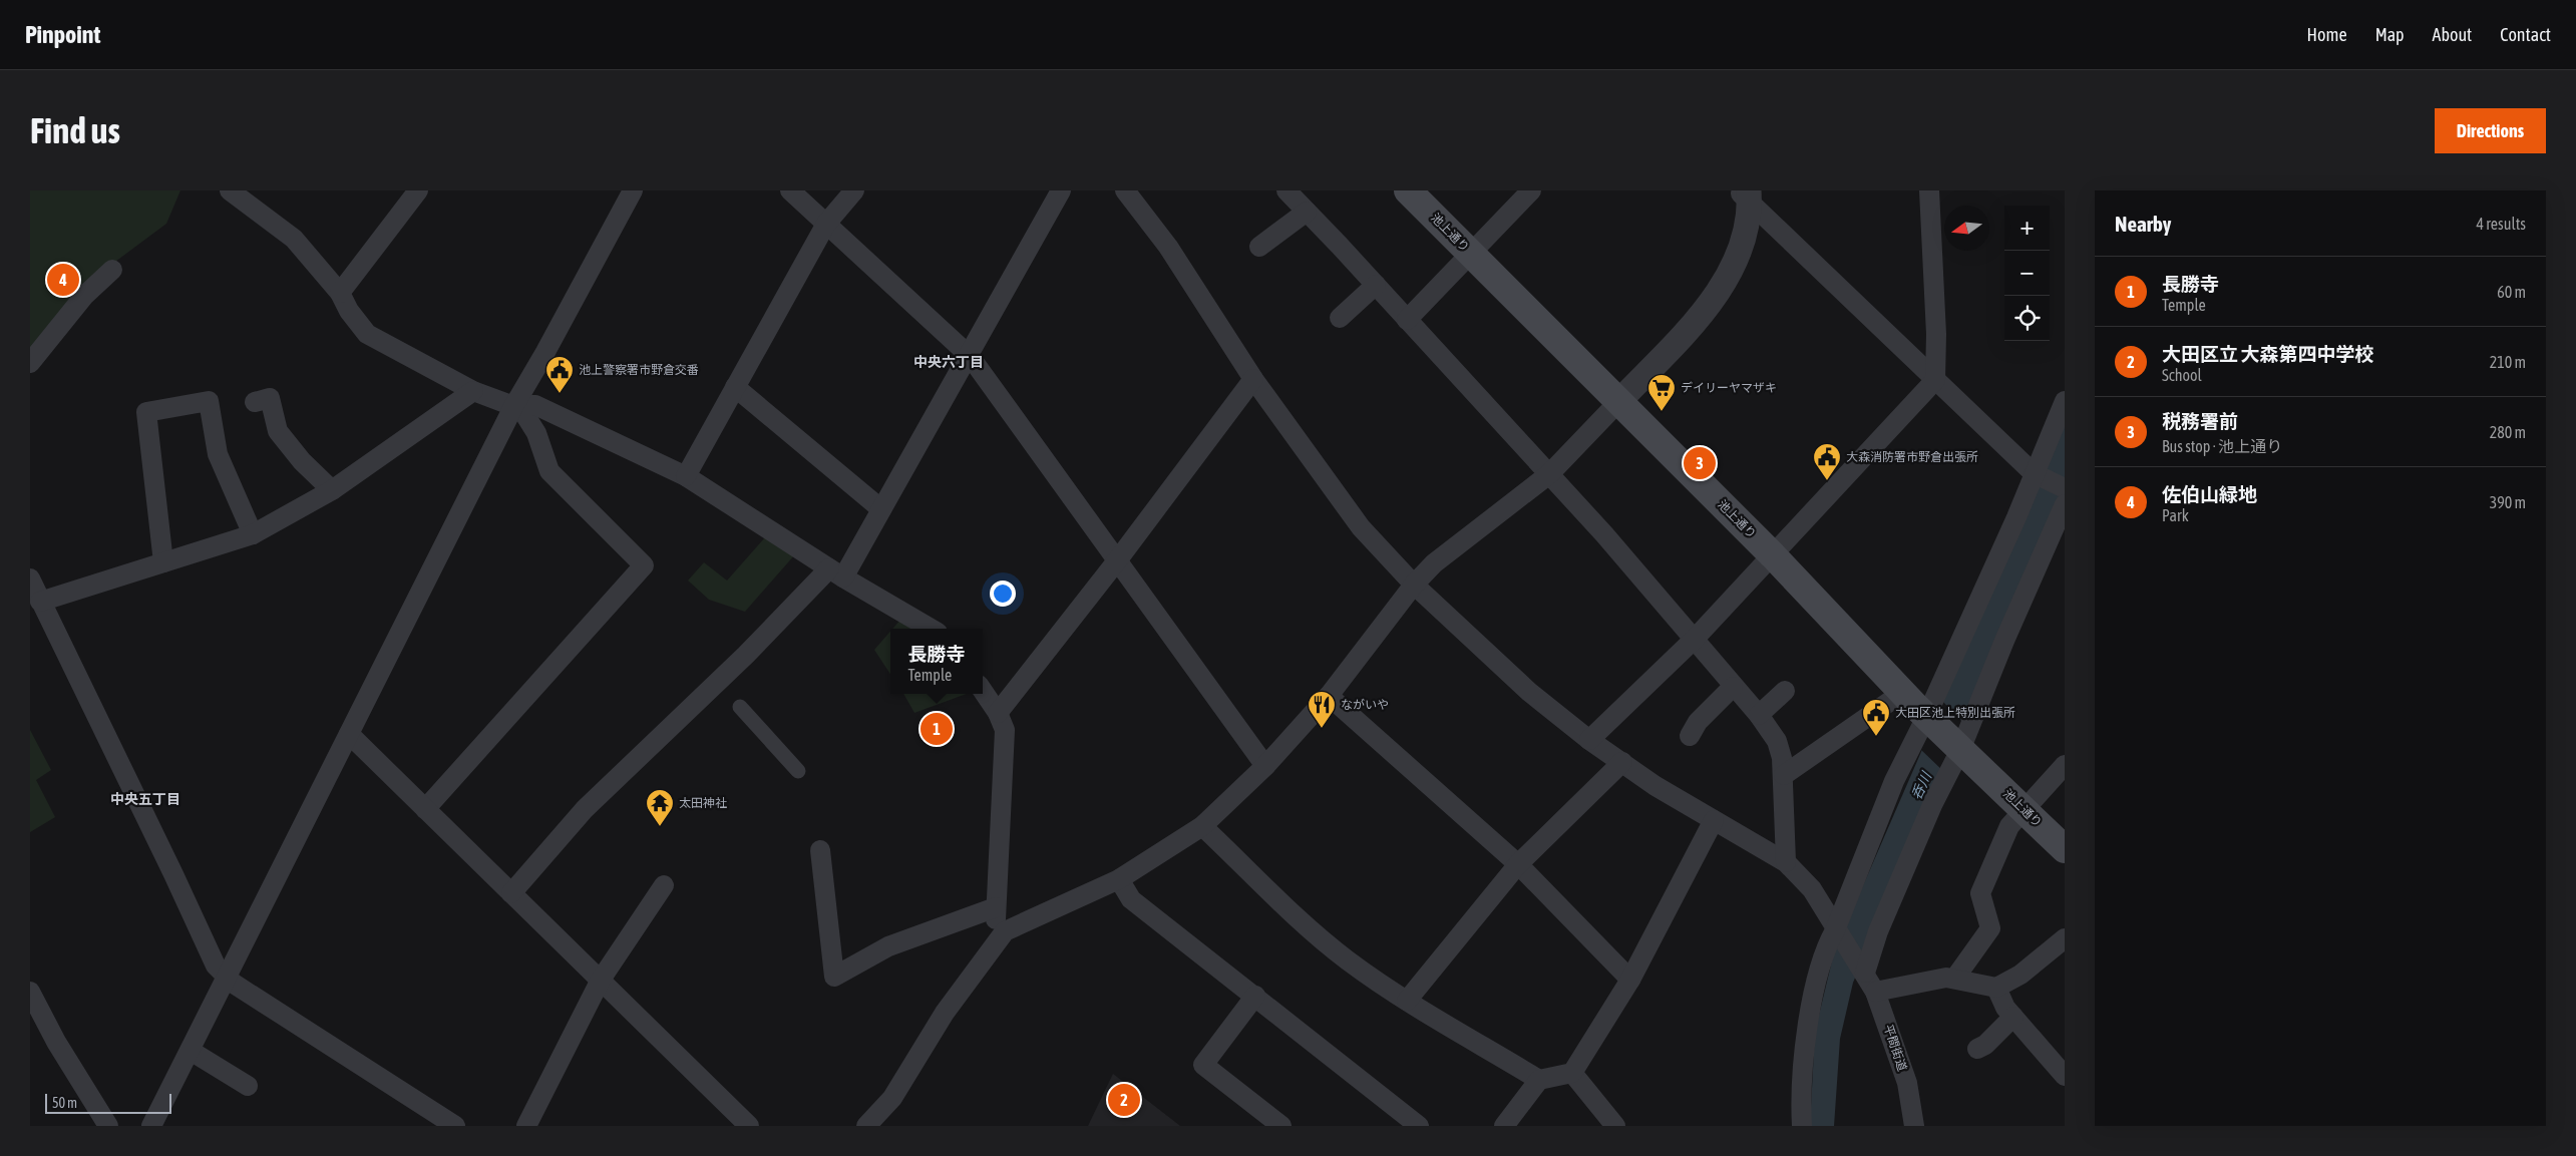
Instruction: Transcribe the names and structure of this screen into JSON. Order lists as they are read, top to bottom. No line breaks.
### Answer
{"streets":{"main road":["池上通り"],"street":["平間街道"]},"districts":["中央六丁目","中央五丁目"],"water":["呑川"],"places":{"public building":["池上警察署市野倉交番","大森消防署市野倉出張所","大田区池上特別出張所"],"supermarket":["デイリーヤマザキ"],"restaurant":["ながいや"],"temple":["太田神社"]},"scale_bar":"50 m","north":"left","page":{"header":"Pinpoint","nav":["Home","Map","About","Contact"],"buttons":"Directions","title":"Find us","heading":["Nearby","4 results"],"map_buttons":["+","−"],"list":[{"mark":"1","name":"長勝寺","note":"Temple","value":"60 m"},{"mark":"2","name":"大田区立 大森第四中学校","note":"School","value":"210 m"},{"mark":"3","name":"税務署前","note":"Bus stop · 池上通り","value":"280 m"},{"mark":"4","name":"佐伯山緑地","note":"Park","value":"390 m"}],"pins":["4","3","1","2"],"popup":["長勝寺","Temple"],"scale":"50 m"}}
